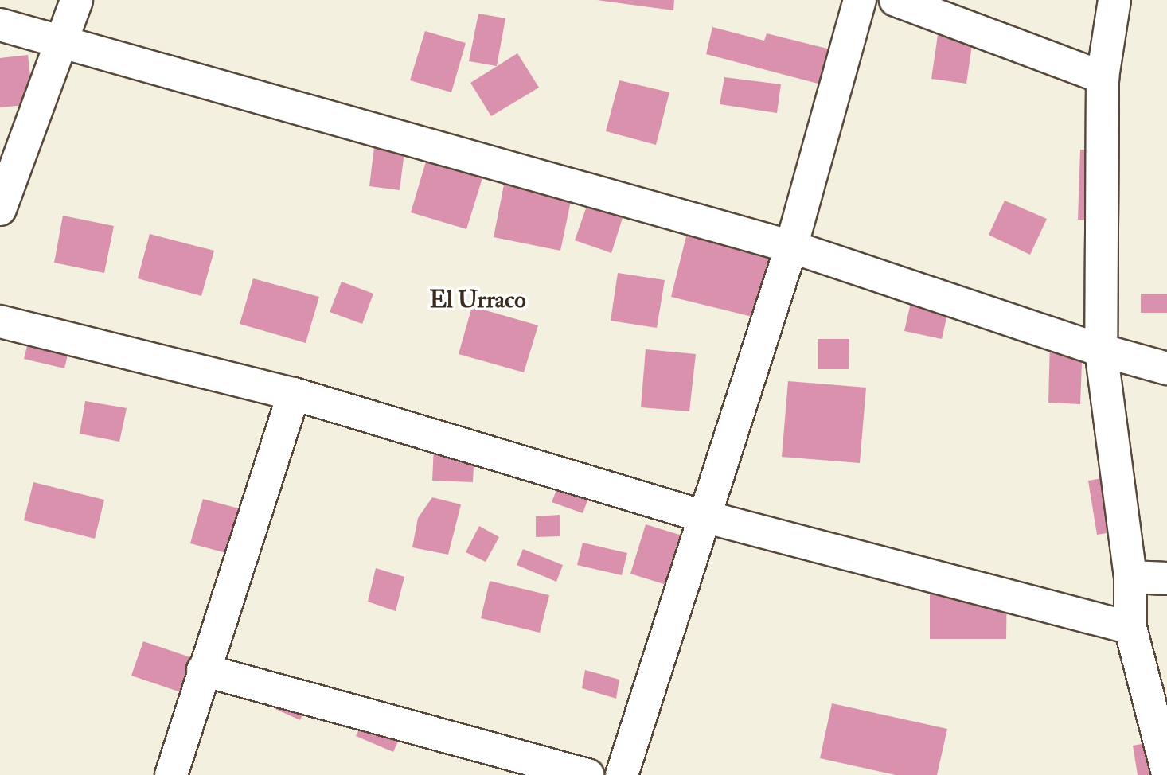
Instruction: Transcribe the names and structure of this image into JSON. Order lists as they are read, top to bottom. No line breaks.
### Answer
{"districts":["El Urraco"]}
